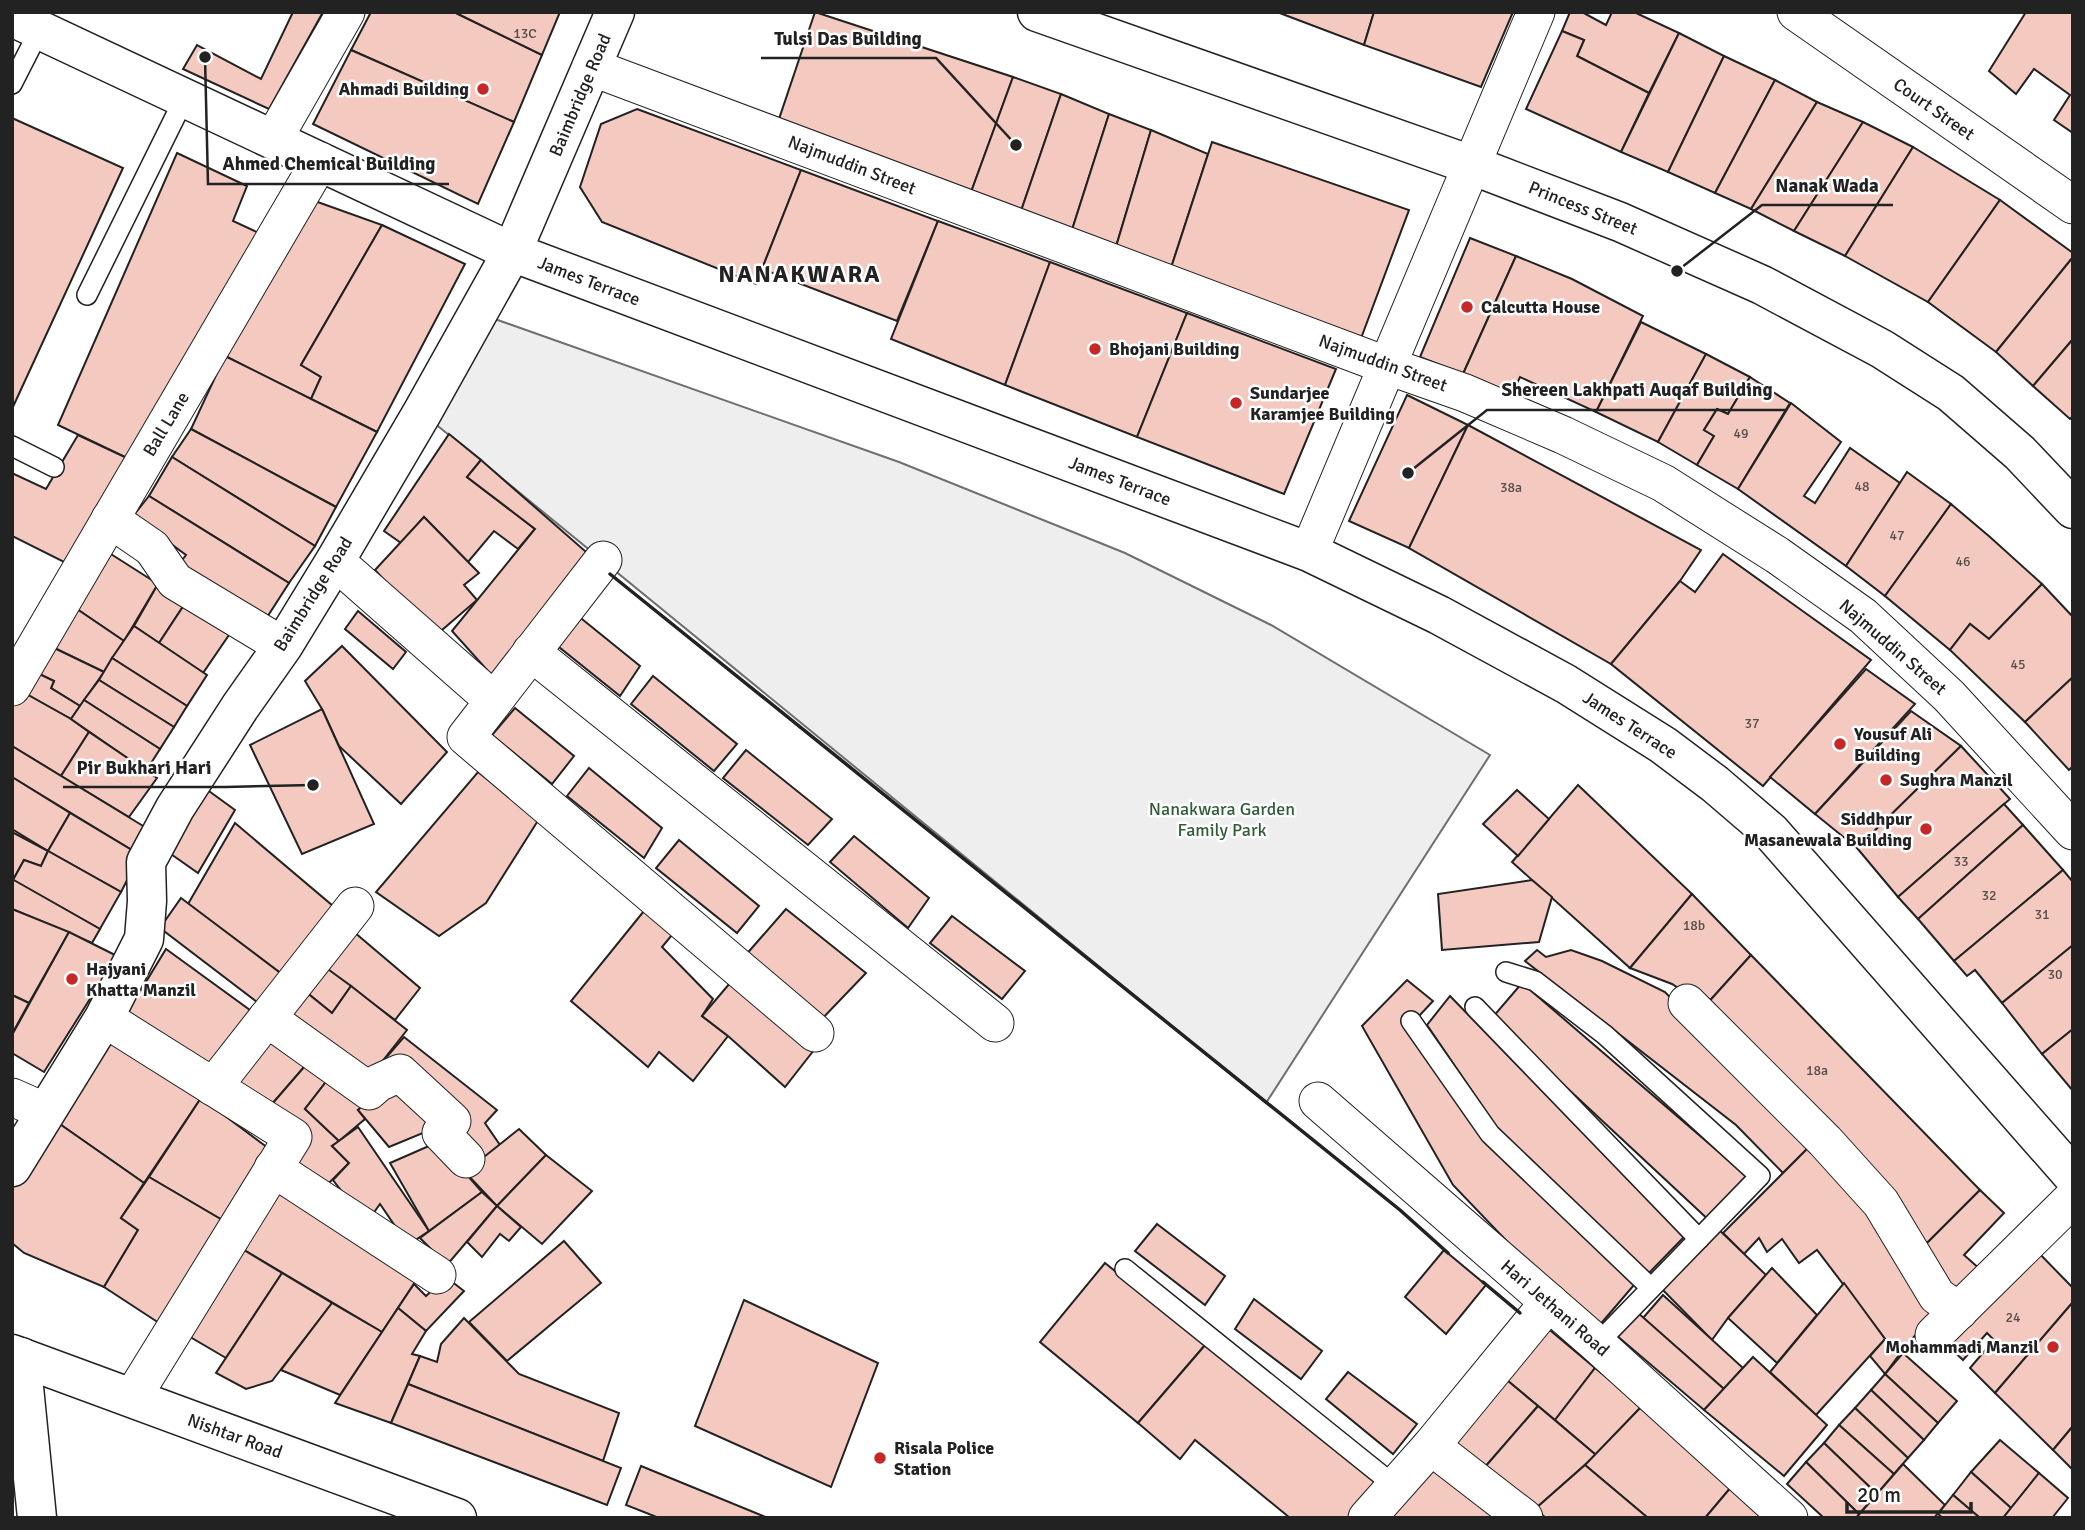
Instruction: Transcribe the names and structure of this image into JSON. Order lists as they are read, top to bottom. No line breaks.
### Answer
{"streets":{"street":["Baimbridge Road","Court Street","Najmuddin Street","Princess Street","James Terrace","Ball Lane","Hari Jethani Road","Nishtar Road"]},"crossings":[["Baimbridge Road","Najmuddin Street"],["Baimbridge Road","James Terrace"],["James Terrace","Ball Lane"]],"districts":["NANAKWARA"],"parks":["Nanakwara Garden Family Park"],"places":["Ahmed Chemical Building","Ahmadi Building","Tulsi Das Building","Nanak Wada","Calcutta House","Bhojani Building","Sundarjee Karamjee Building","Shereen Lakhpati Auqaf Building","Yousuf Ali Building","Sughra Manzil","Pir Bukhari Hari","Siddhpur Masanewala Building","Hajyani Khatta Manzil","Mohammadi Manzil","Risala Police Station"],"house_numbers":["13C","49","48","38a","47","46","45","37","33","32","31","18b","30","18a","24"],"scale_bar":"20 m"}
